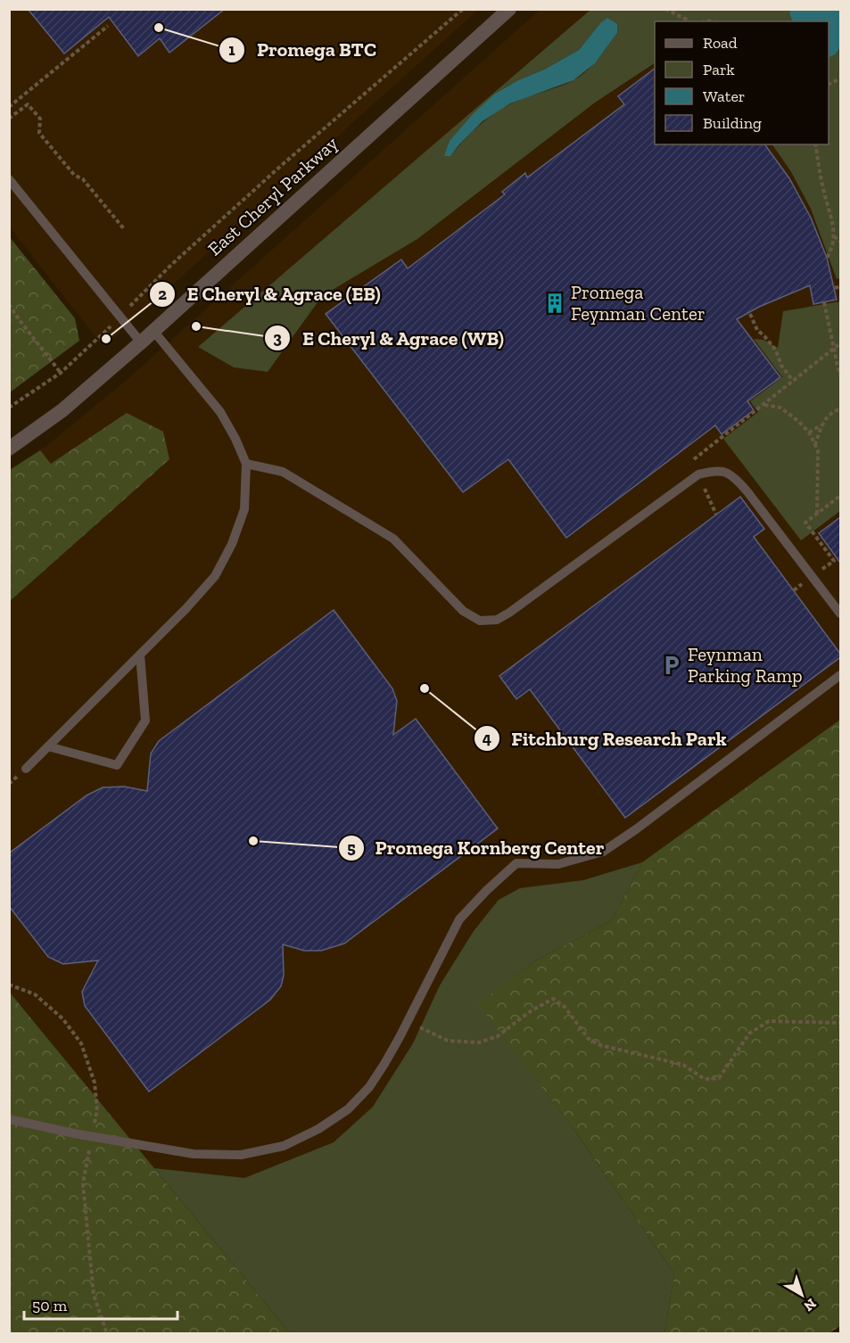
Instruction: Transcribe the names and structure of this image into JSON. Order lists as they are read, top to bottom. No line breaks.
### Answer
{"streets":{"street":["East Cheryl Parkway"]},"places":{"other":["Promega BTC","E Cheryl & Agrace (WB)","E Cheryl & Agrace (EB)","Fitchburg Research Park","Promega Kornberg Center"],"building":["Promega Feynman Center"],"parking":["Feynman Parking Ramp"]},"legend":["Road","Park","Water","Building"],"scale_bar":"50 m","north":"bottom right"}
